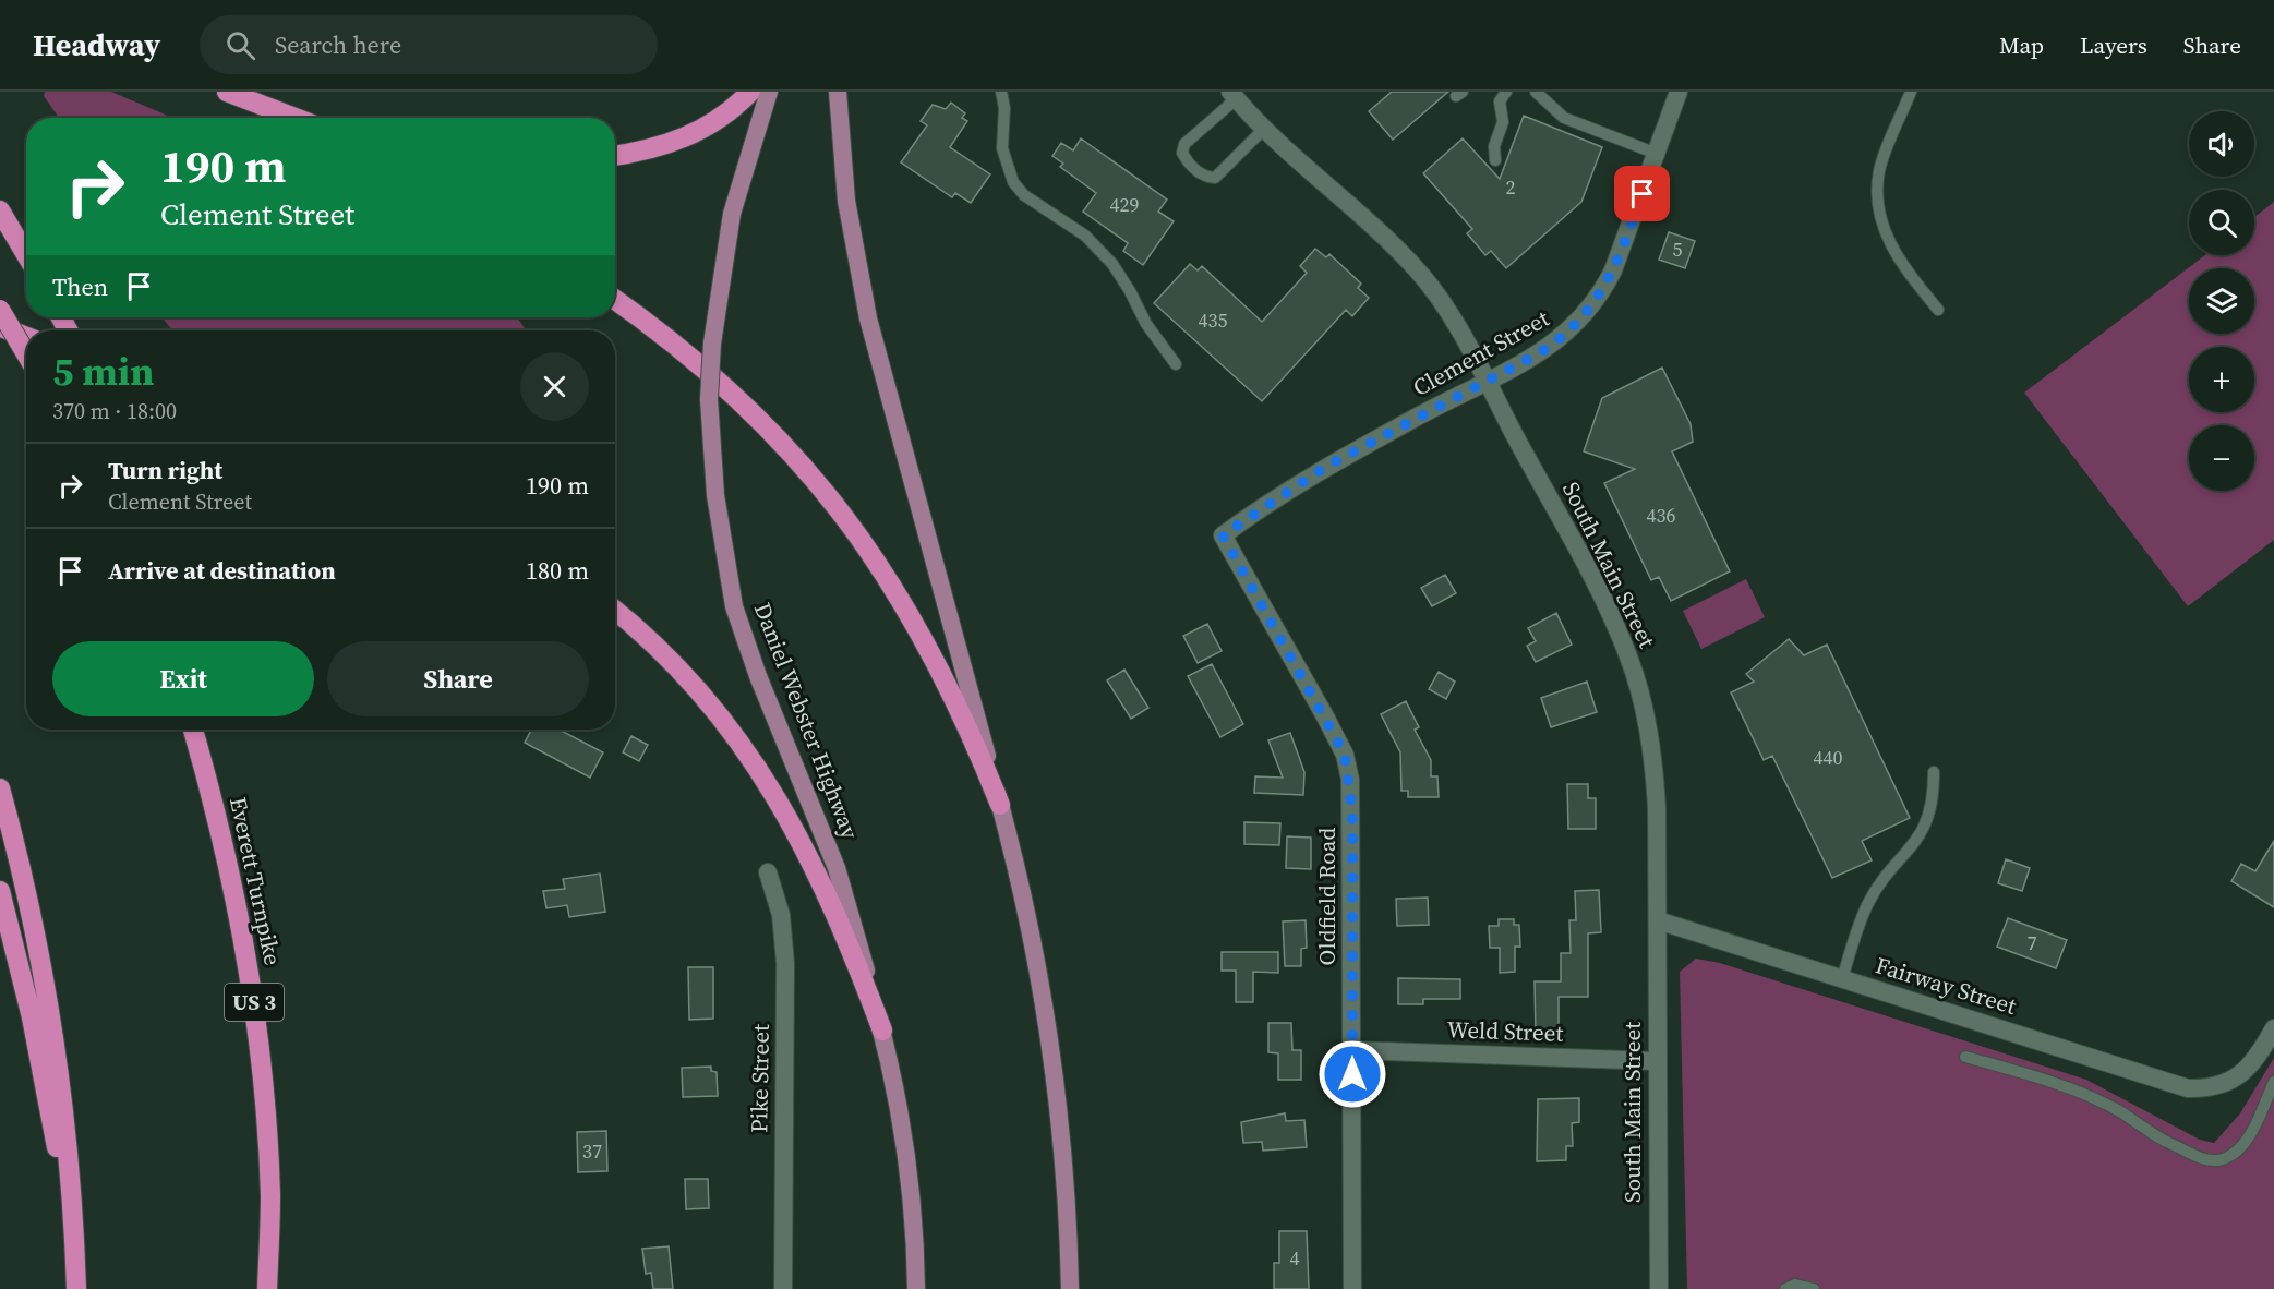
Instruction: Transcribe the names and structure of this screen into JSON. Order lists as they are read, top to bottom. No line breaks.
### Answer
{"streets":{"highway":["Everett Turnpike","US 3"],"main road":["Daniel Webster Highway"],"street":["Clement Street","South Main Street","Oldfield Road","Fairway Street","Weld Street","Pike Street"]},"crossings":[["Clement Street","South Main Street"],["Clement Street","Oldfield Road"],["South Main Street","Fairway Street"],["South Main Street","Weld Street"],["Oldfield Road","Weld Street"]],"house_numbers":["2","429","5","435","436","440","7","37","4"],"page":{"header":"Headway","search":"Search here","nav":["Map","Layers","Share"],"map_buttons":["+","−"],"turn":["190 m","Clement Street"],"then":"Then","heading":["5 min","370 m · 18:00"],"list":[{"name":"Turn right","note":"Clement Street","value":"190 m"},{"name":"Arrive at destination","value":"180 m"}],"buttons":["Exit","Share"]}}
